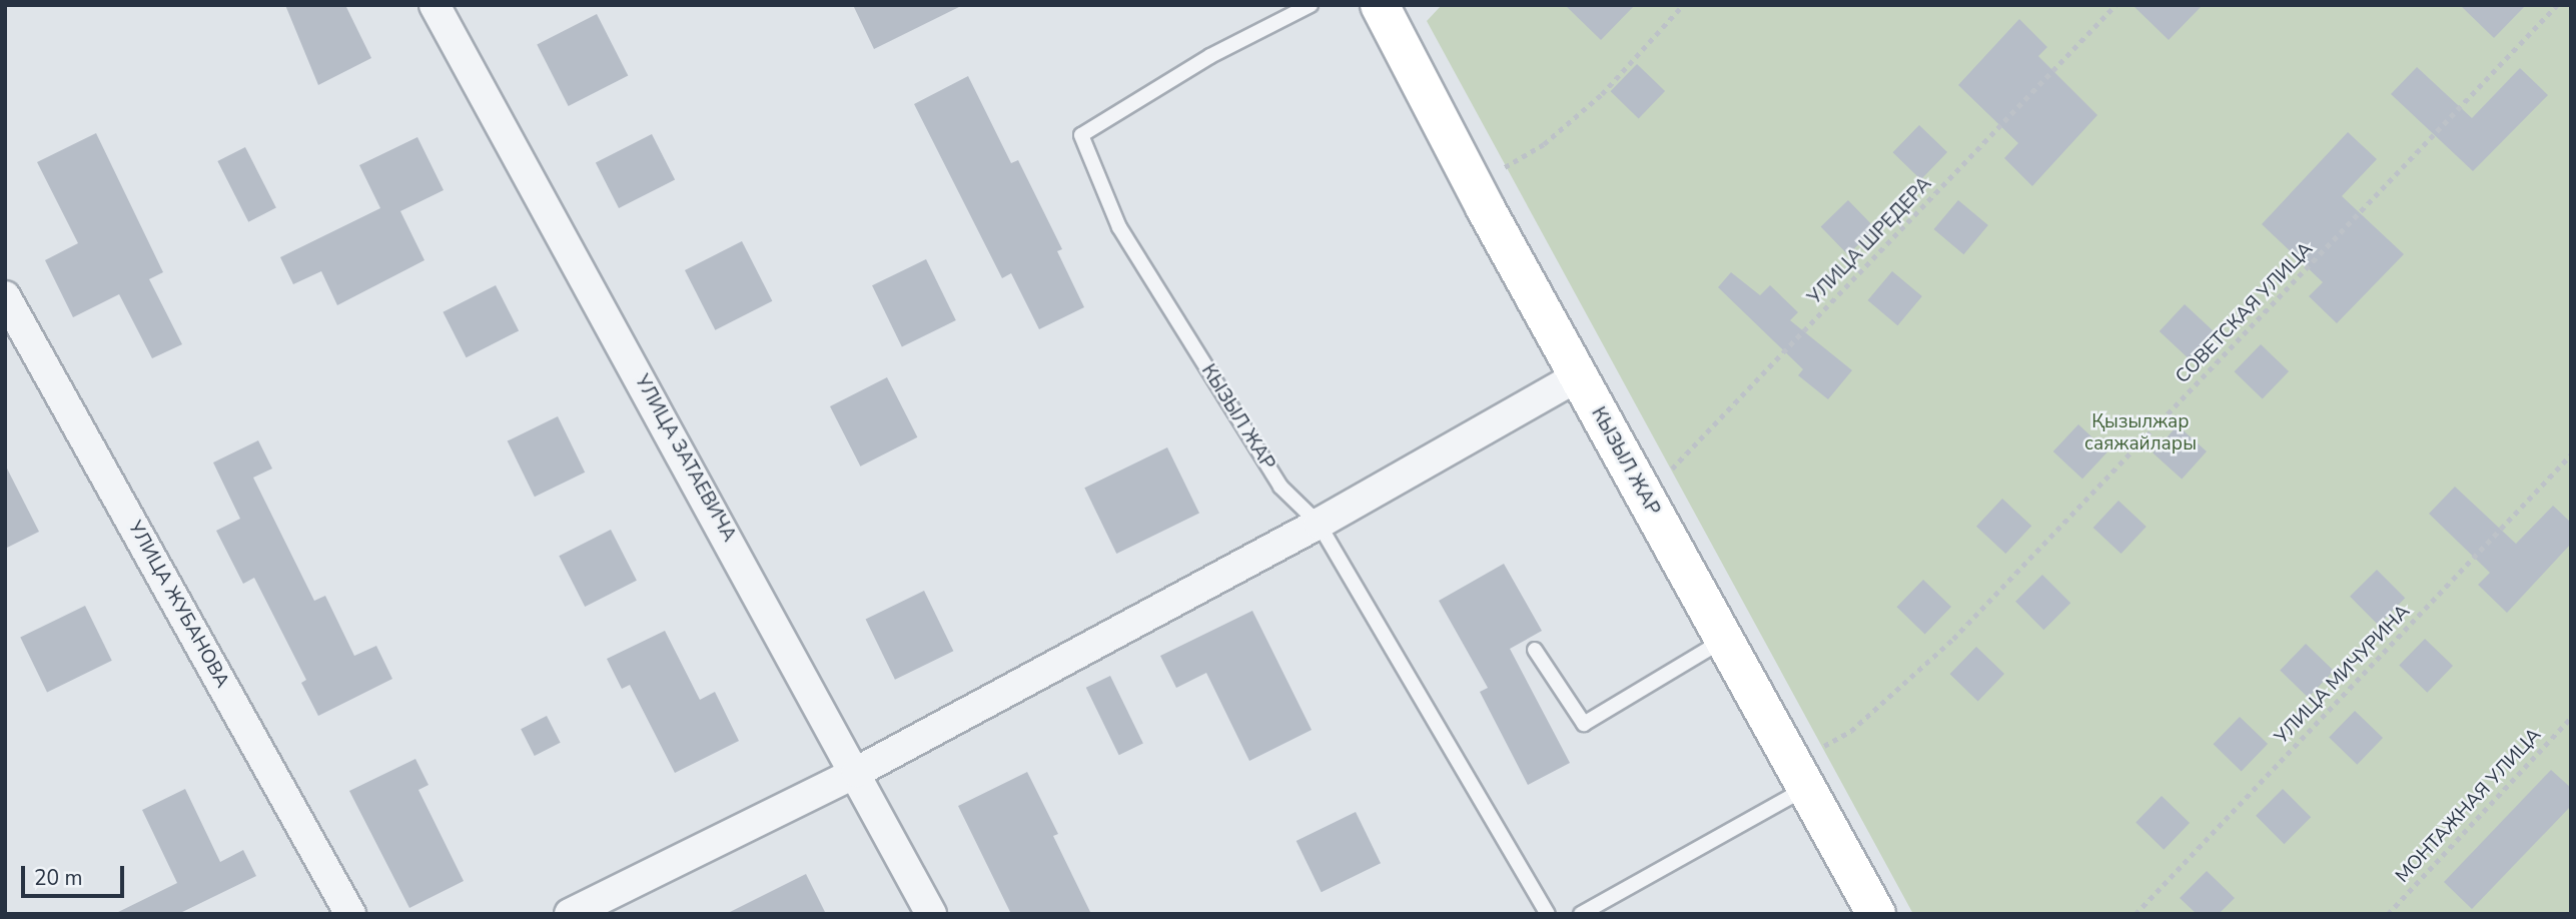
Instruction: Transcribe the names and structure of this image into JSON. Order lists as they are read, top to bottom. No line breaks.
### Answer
{"streets":{"main road":["КЫЗЫЛ ЖАР"],"street":["УЛИЦА ЗАТАЕВИЧА","УЛИЦА ЖУБАНОВА"],"path":["УЛИЦА ШРЕДЕРА","СОВЕТСКАЯ УЛИЦА","УЛИЦА МИЧУРИНА","МОНТАЖНАЯ УЛИЦА"]},"crossings":[["УЛИЦА ШРЕДЕРА","КЫЗЫЛ ЖАР"],["СОВЕТСКАЯ УЛИЦА","КЫЗЫЛ ЖАР"]],"parks":["Қызылжар саяжайлары"],"scale_bar":"20 m"}
